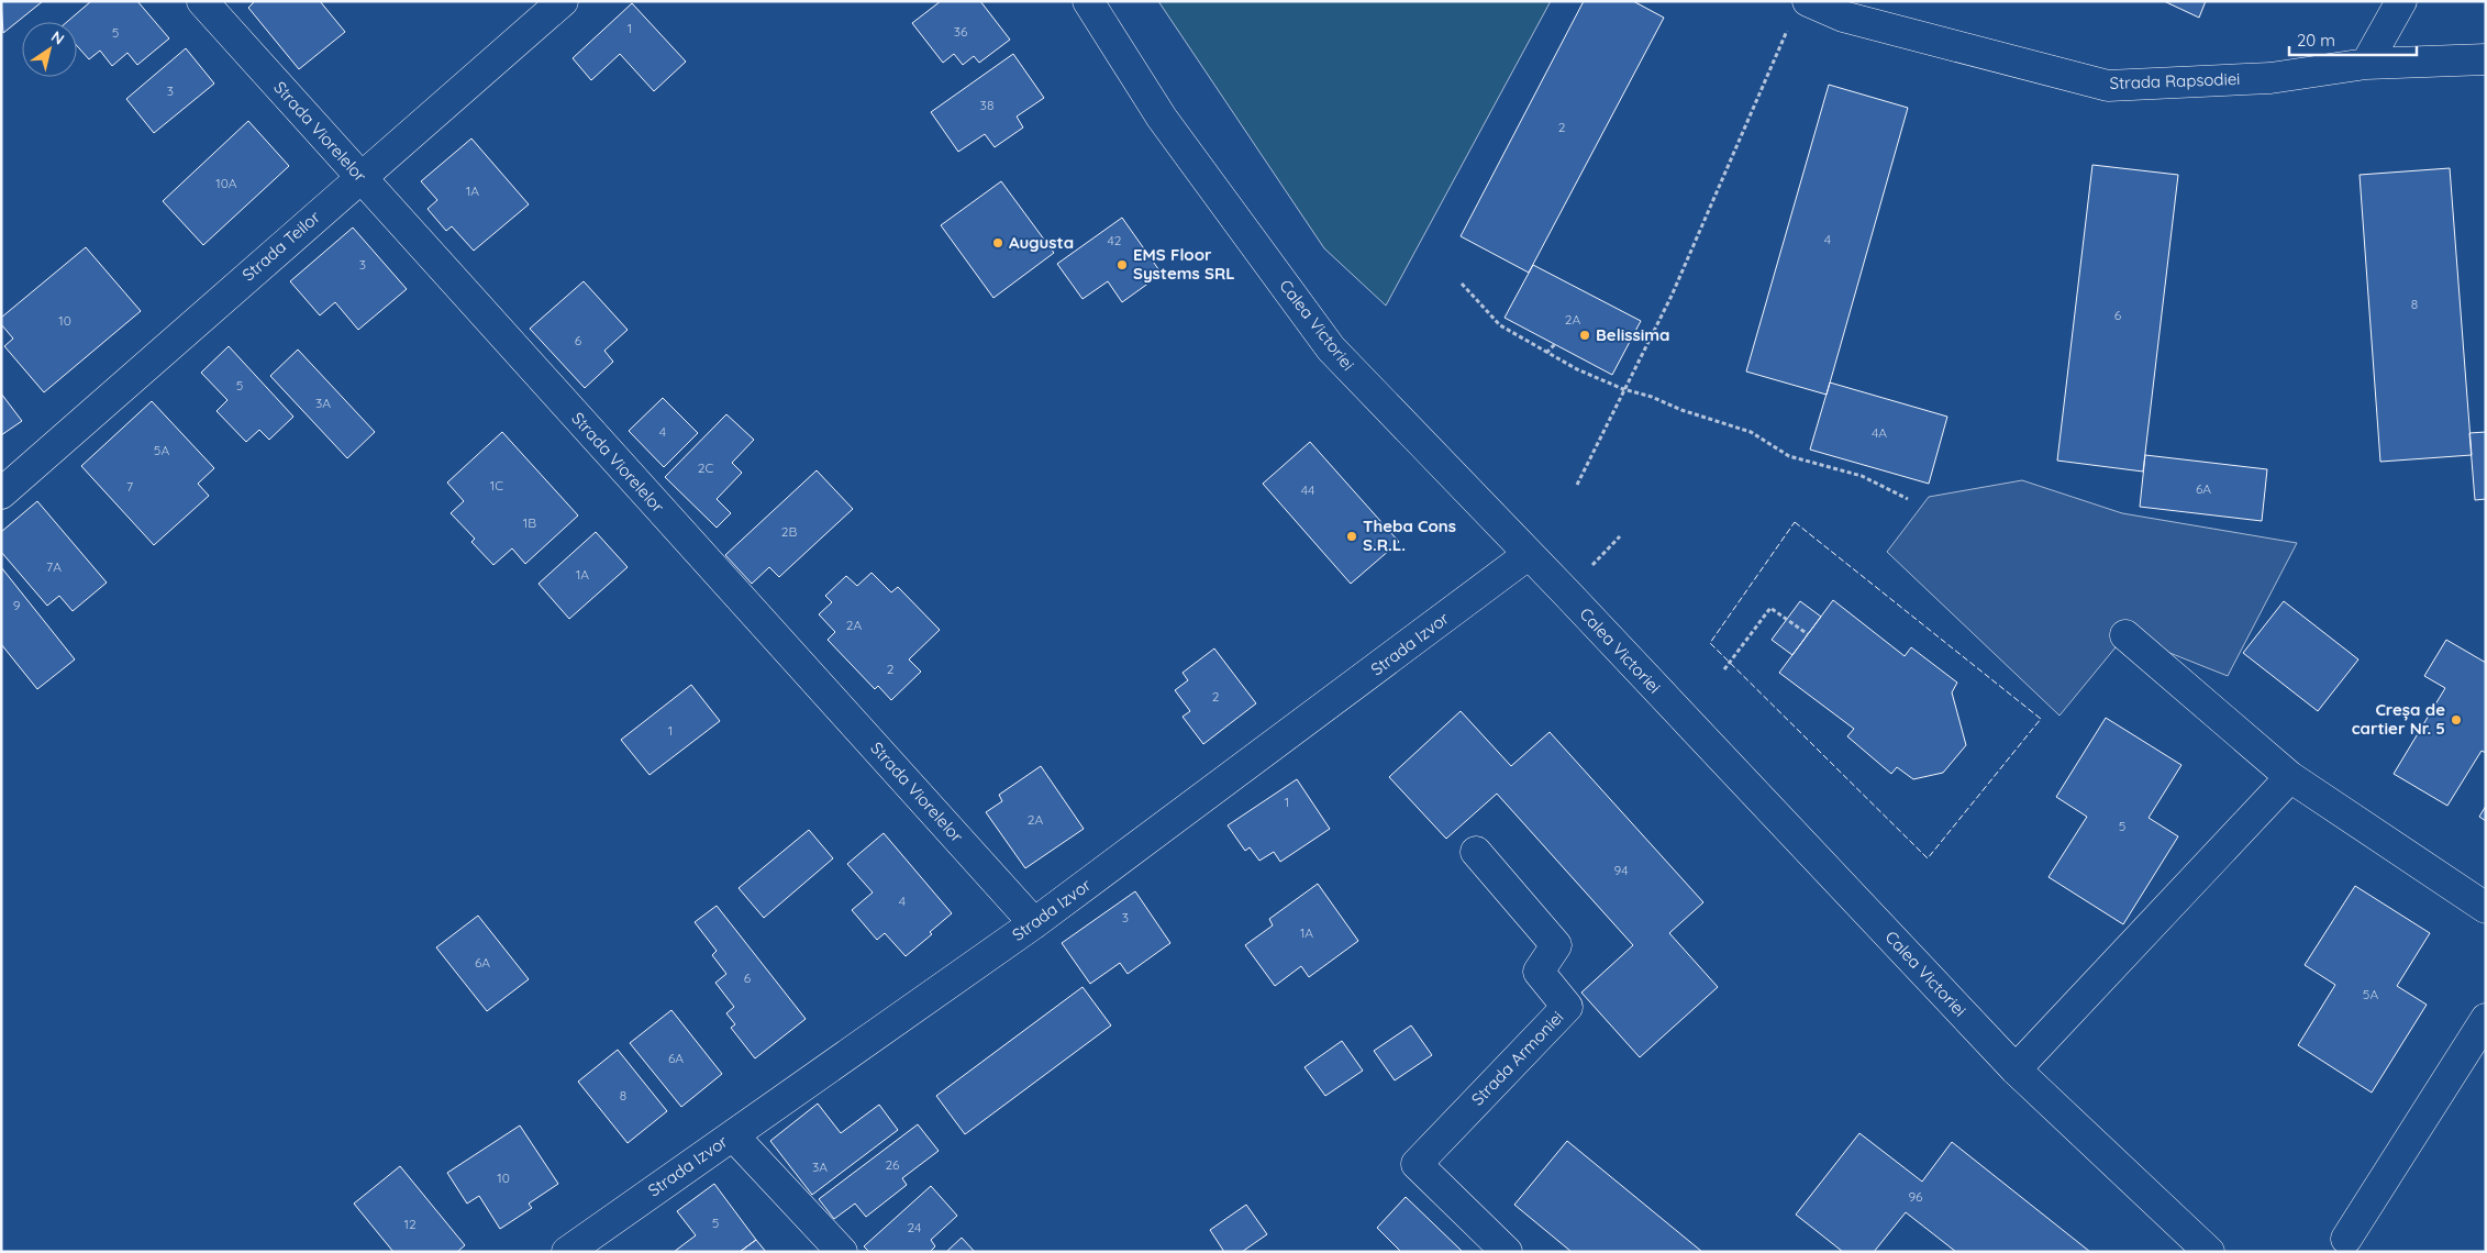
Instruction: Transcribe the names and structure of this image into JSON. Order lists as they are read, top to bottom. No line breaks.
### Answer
{"streets":{"street":["Strada Rapsodiei","Strada Viorelelor","Strada Teilor","Calea Victoriei","Strada Izvor","Strada Armoniei"]},"crossings":[["Strada Viorelelor","Strada Teilor"],["Strada Viorelelor","Strada Izvor"],["Calea Victoriei","Strada Izvor"]],"places":["Augusta","EMS Floor Systems SRL","Belissima","Theba Cons S.R.L.","Creșa de cartier Nr. 5"],"house_numbers":["1","36","5","3","38","2","10A","1A","4","42","3","8","6","2A","10","6","5","3A","4","4A","5A","2C","1C","7","6A","44","1B","2B","7A","1A","9","2A","2","2","1","1","2A","5","94","4","3","1A","6A","6","5A","6A","8","26","3A","10","96","5","12","24"],"scale_bar":"20 m","north":"top right"}
